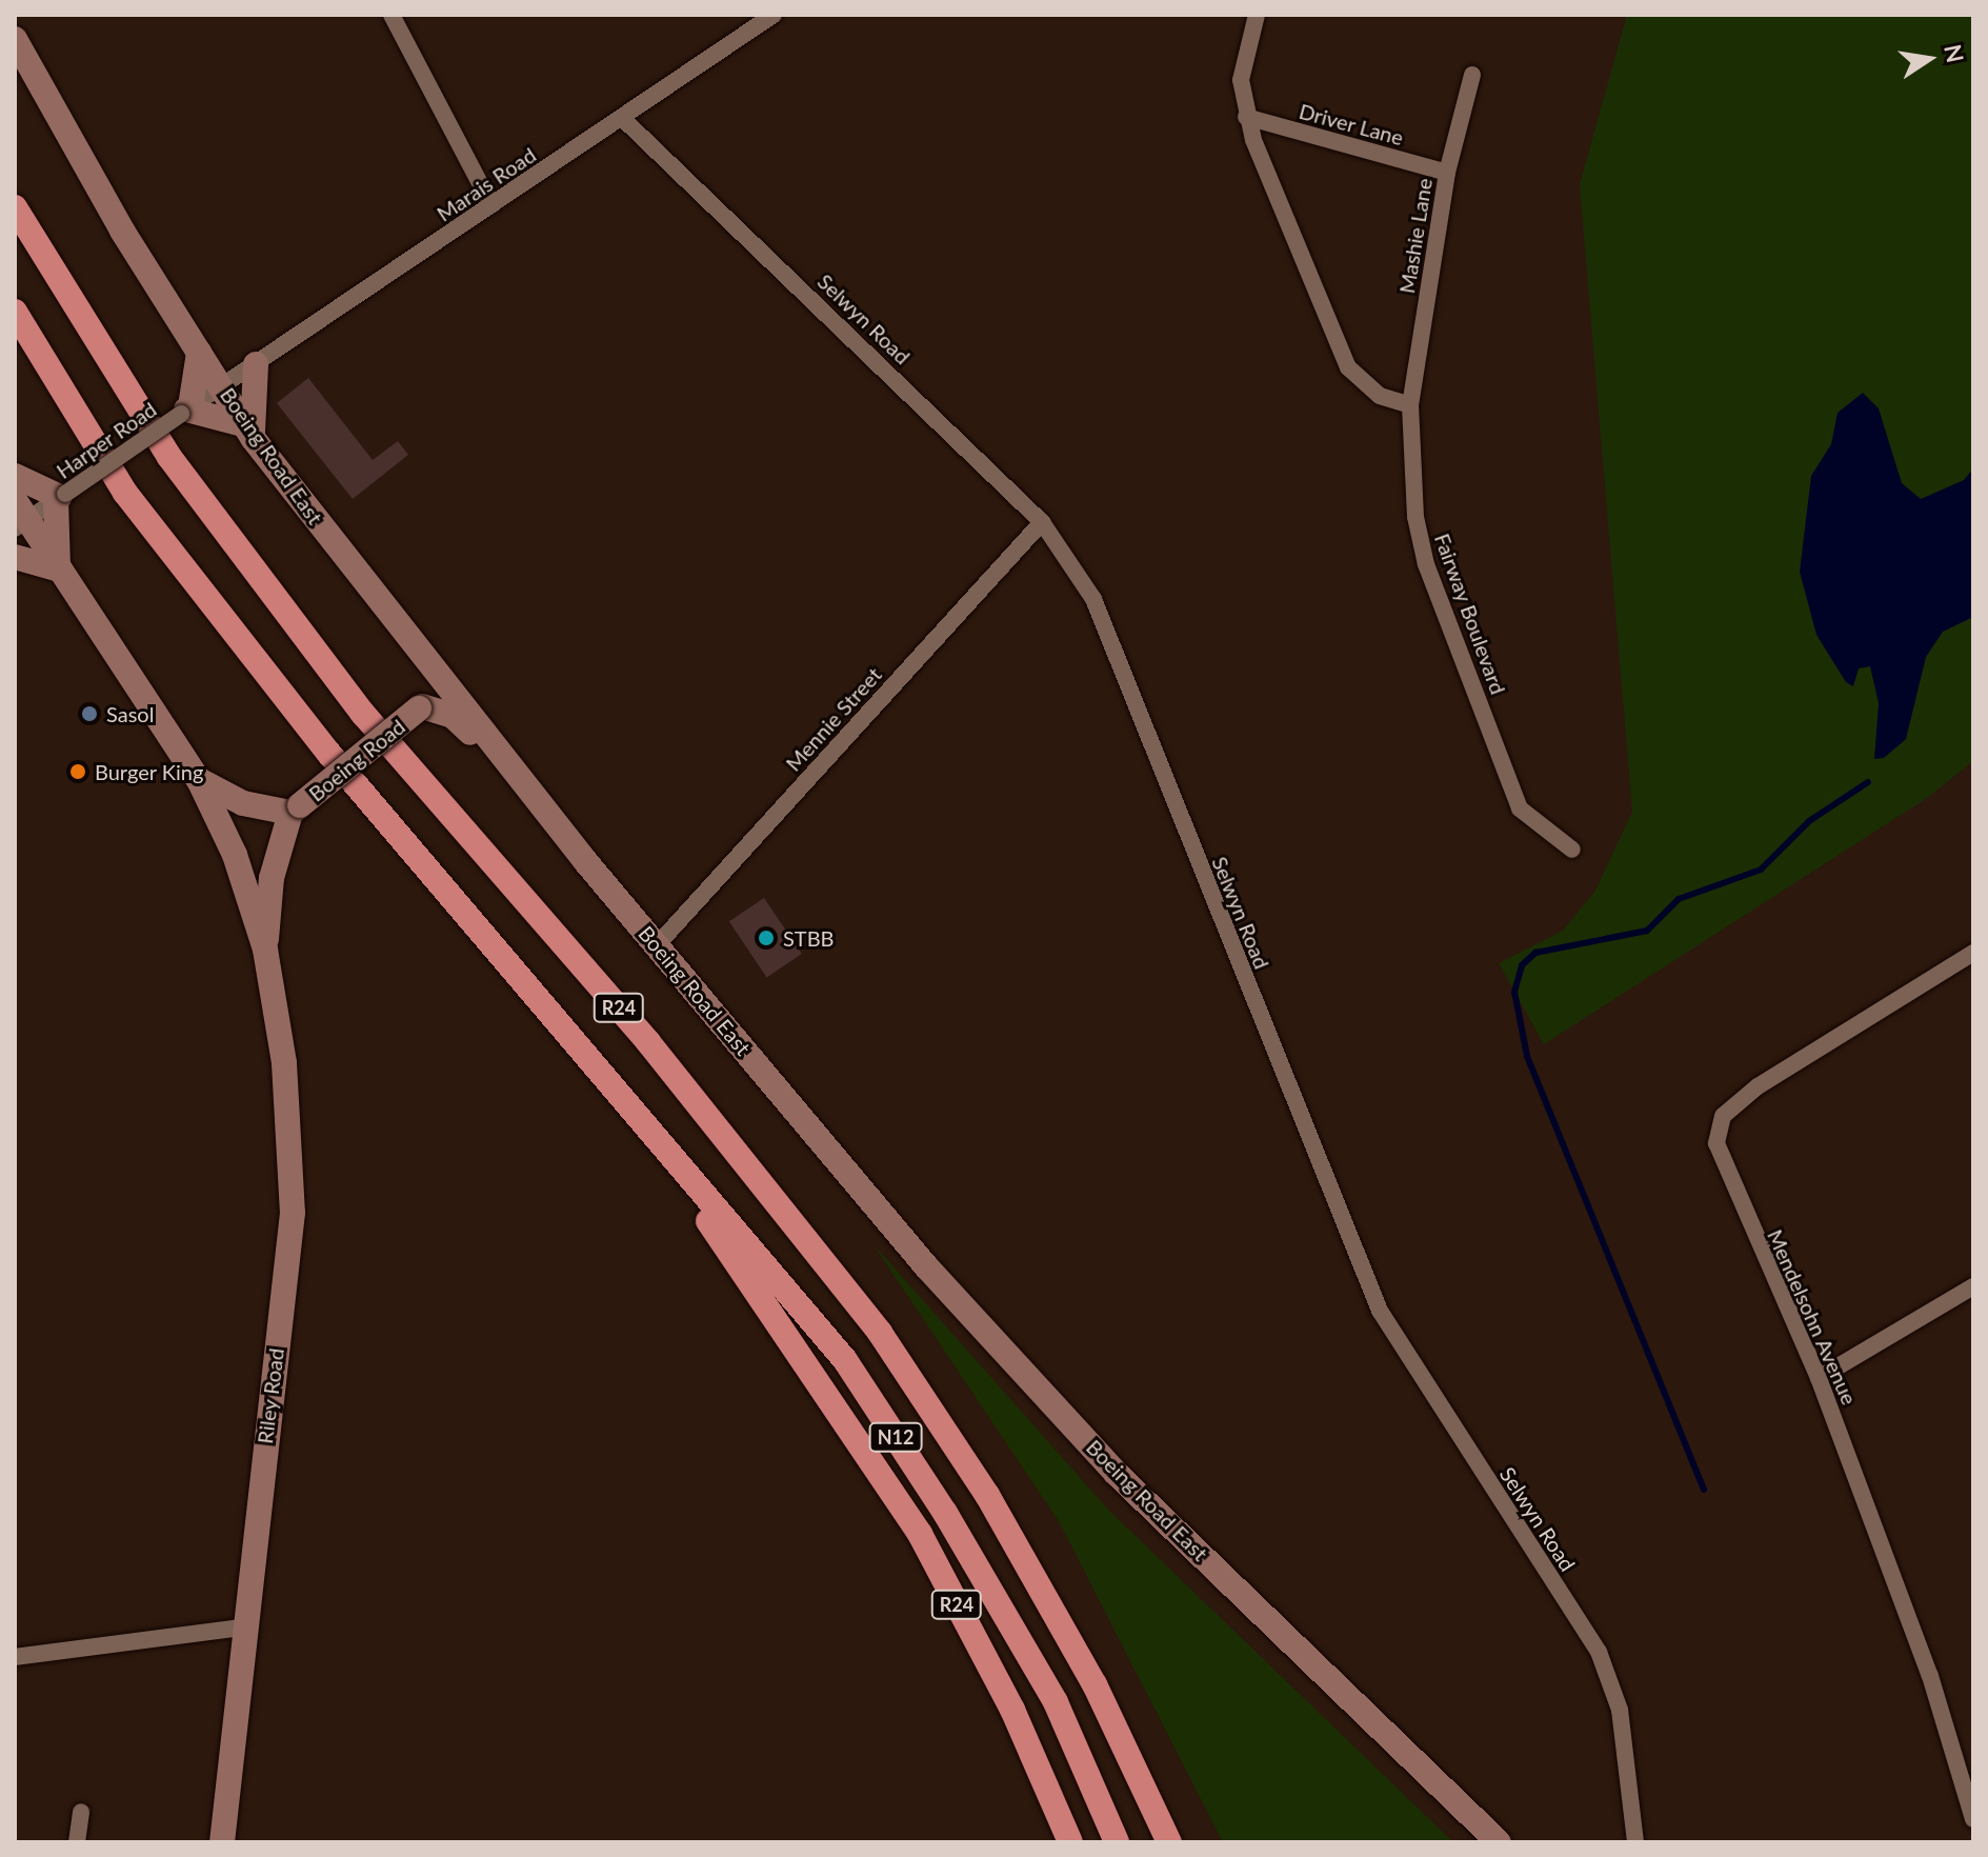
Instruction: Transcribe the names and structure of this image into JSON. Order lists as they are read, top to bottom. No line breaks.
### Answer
{"streets":{"highway":["R24","N12"],"main road":["Boeing Road East","Boeing Road","Riley Road"],"street":["Driver Lane","Marais Road","Mashie Lane","Selwyn Road","Harper Road","Fairway Boulevard","Mennie Street","Mendelsohn Avenue"]},"crossings":[["Driver Lane","Mashie Lane"],["Marais Road","Selwyn Road"],["Marais Road","Harper Road"],["Marais Road","Boeing Road East"],["Mashie Lane","Fairway Boulevard"],["Selwyn Road","Mennie Street"],["Harper Road","Boeing Road East"],["Boeing Road East","Mennie Street"],["Boeing Road East","Boeing Road"],["Boeing Road","Riley Road"],["R24","N12"]],"places":["Sasol","Burger King","STBB"],"north":"right"}
